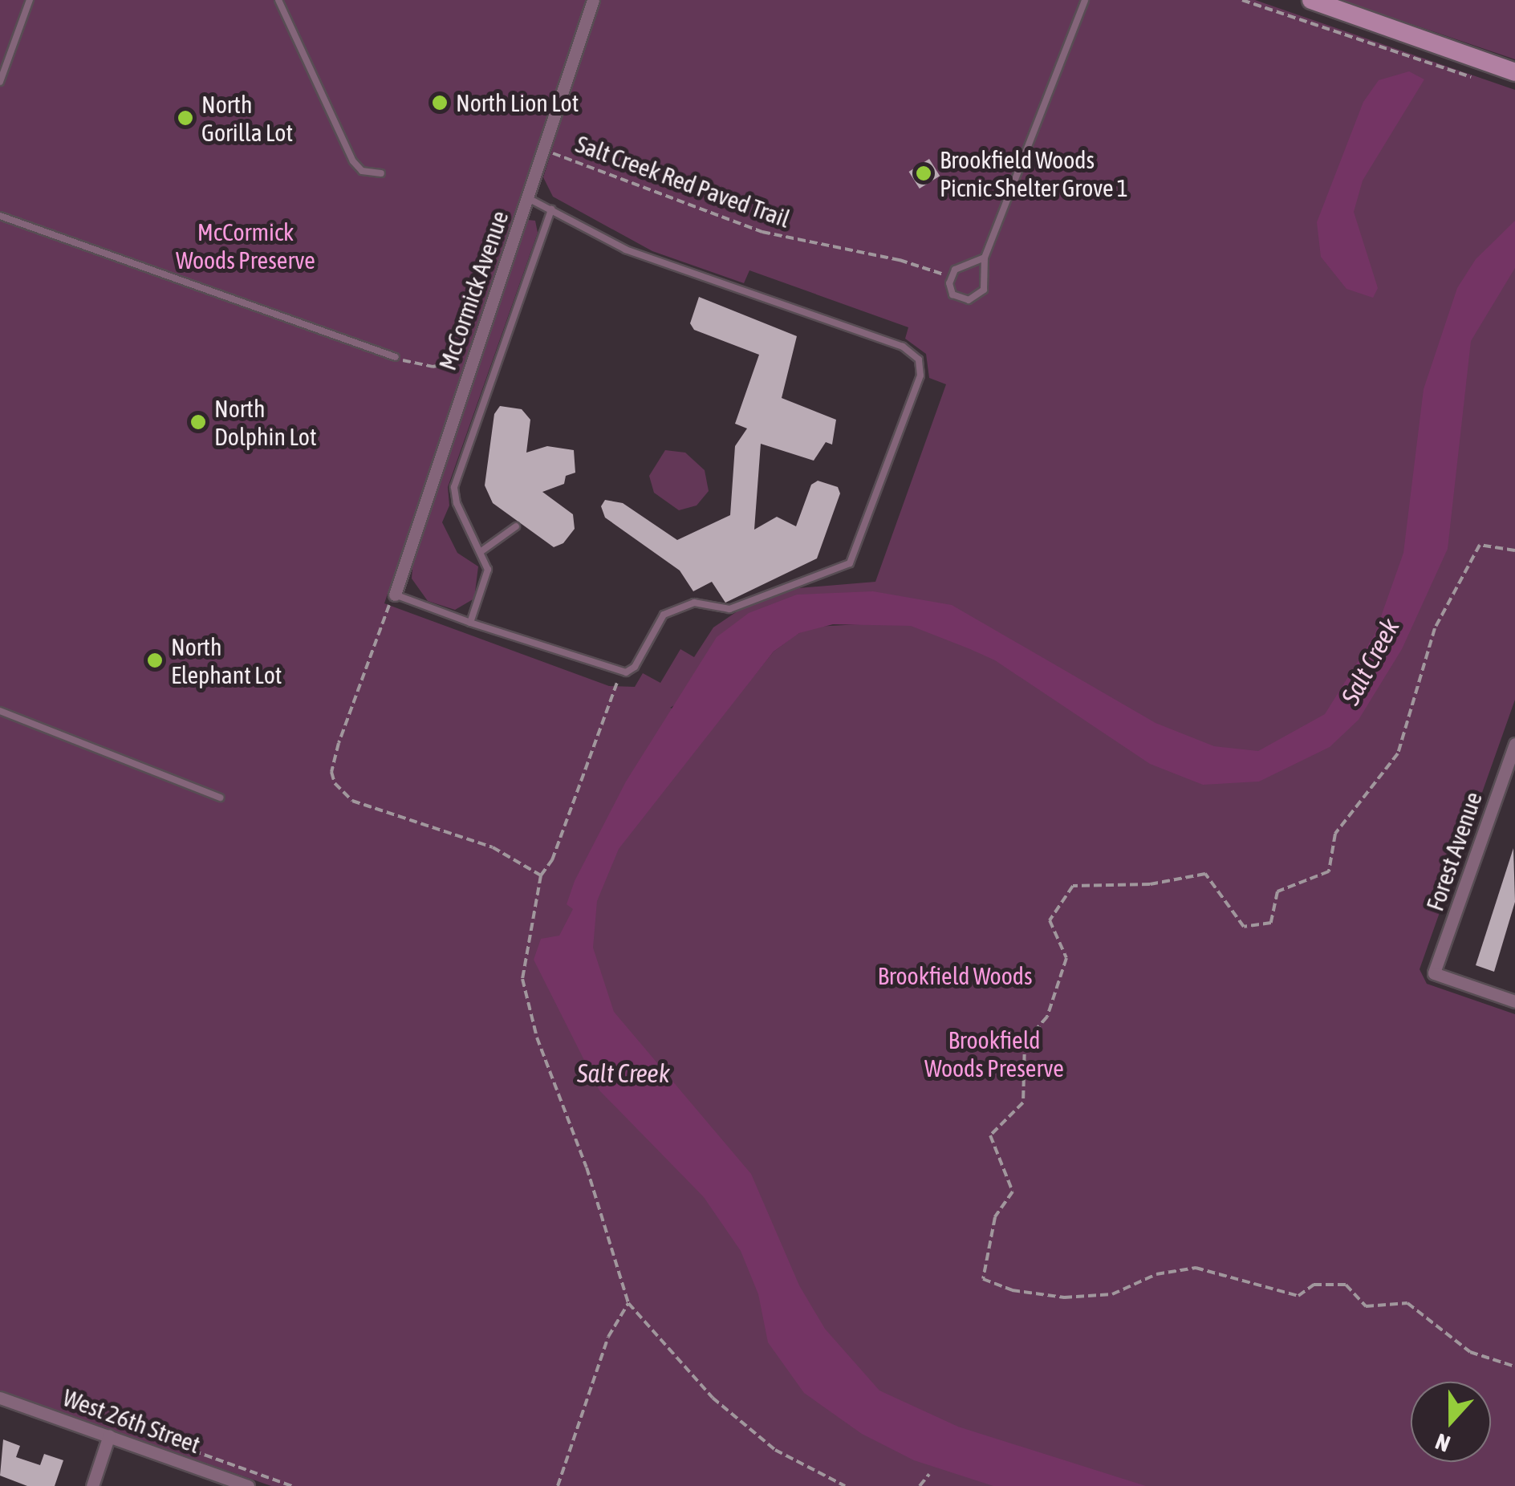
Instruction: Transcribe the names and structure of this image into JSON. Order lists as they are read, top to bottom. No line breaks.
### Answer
{"streets":{"street":["McCormick Avenue","Forest Avenue","West 26th Street"],"path":["Salt Creek Red Paved Trail"]},"crossings":[["Salt Creek Red Paved Trail","McCormick Avenue"]],"water":["Salt Creek"],"parks":["McCormick Woods Preserve","Brookfield Woods","Brookfield Woods Preserve"],"places":["North Lion Lot","North Gorilla Lot","Brookfield Woods Picnic Shelter Grove 1","North Dolphin Lot","North Elephant Lot"],"north":"bottom"}
